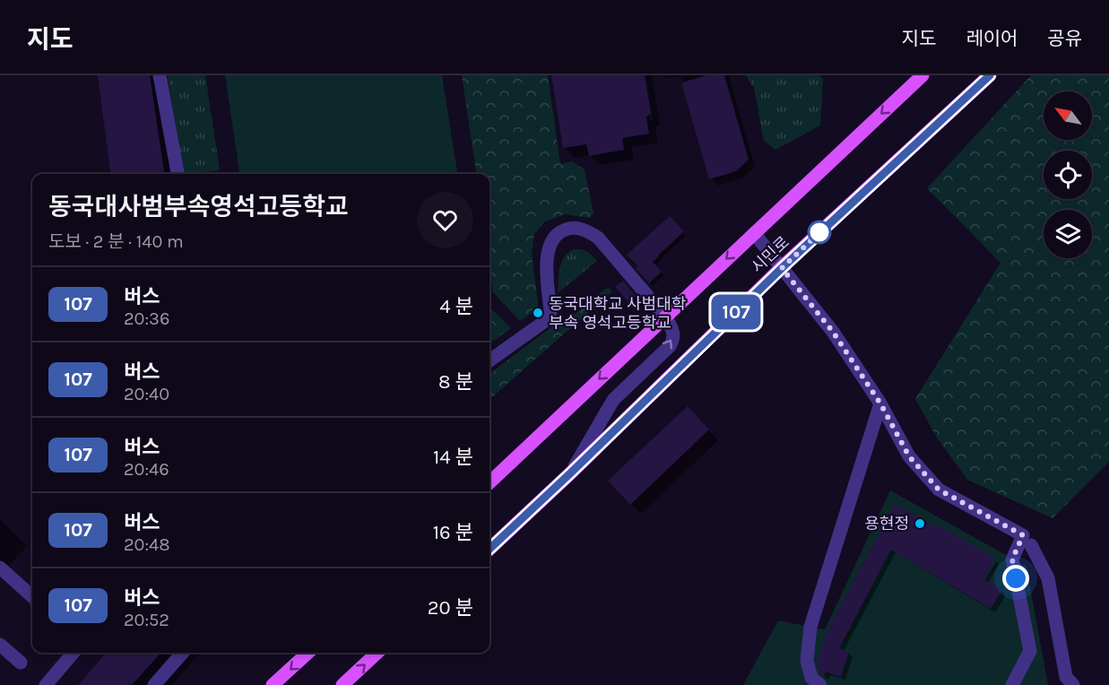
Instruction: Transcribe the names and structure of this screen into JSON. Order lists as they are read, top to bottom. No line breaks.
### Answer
{"streets":{"main road":["시민로"]},"places":["동국대학교 사범대학 부속 영석고등학교","용현정"],"lines":["bus line 107"],"north":"top left","page":{"header":"지도","nav":["지도","레이어","공유"],"on_map":"107","heading":["동국대사범부속영석고등학교","도보 · 2 분 · 140 m"],"list":[{"mark":"107","name":"버스","note":"20:36","value":"4 분"},{"mark":"107","name":"버스","note":"20:40","value":"8 분"},{"mark":"107","name":"버스","note":"20:46","value":"14 분"},{"mark":"107","name":"버스","note":"20:48","value":"16 분"},{"mark":"107","name":"버스","note":"20:52","value":"20 분"}]}}
